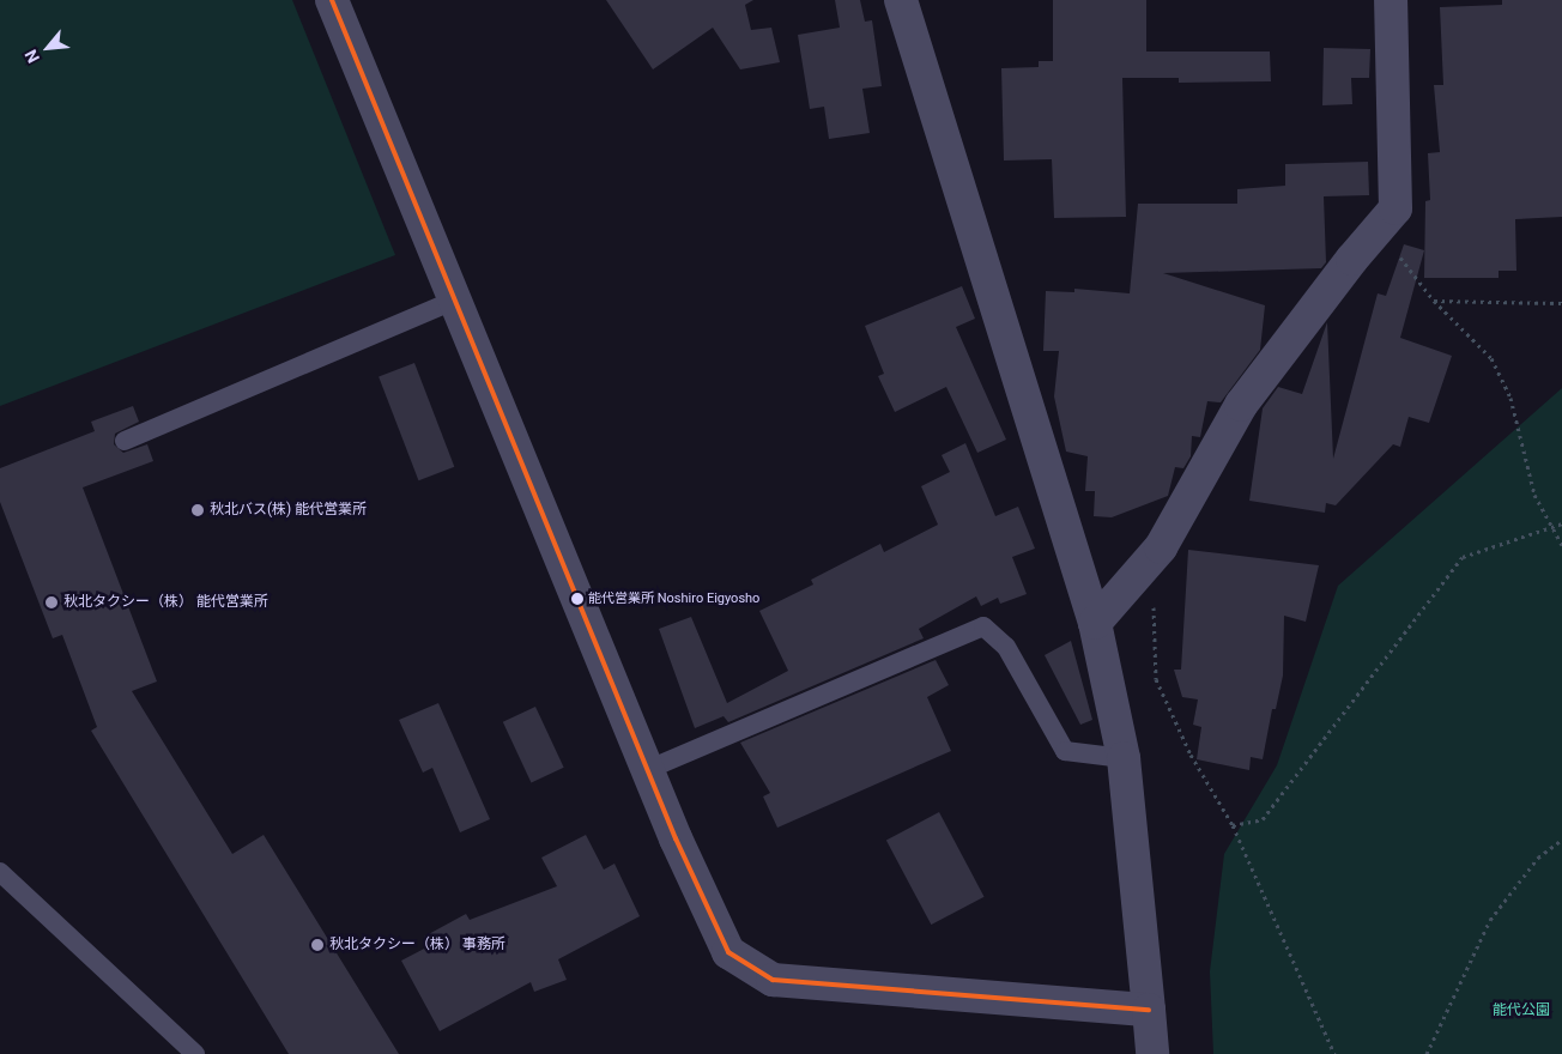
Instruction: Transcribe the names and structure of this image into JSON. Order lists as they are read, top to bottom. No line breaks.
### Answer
{"parks":["能代公園"],"places":["秋北バス(株) 能代営業所","能代営業所 Noshiro Eigyosho","秋北タクシー（株） 能代営業所","秋北タクシー（株） 事務所"],"north":"bottom left"}
